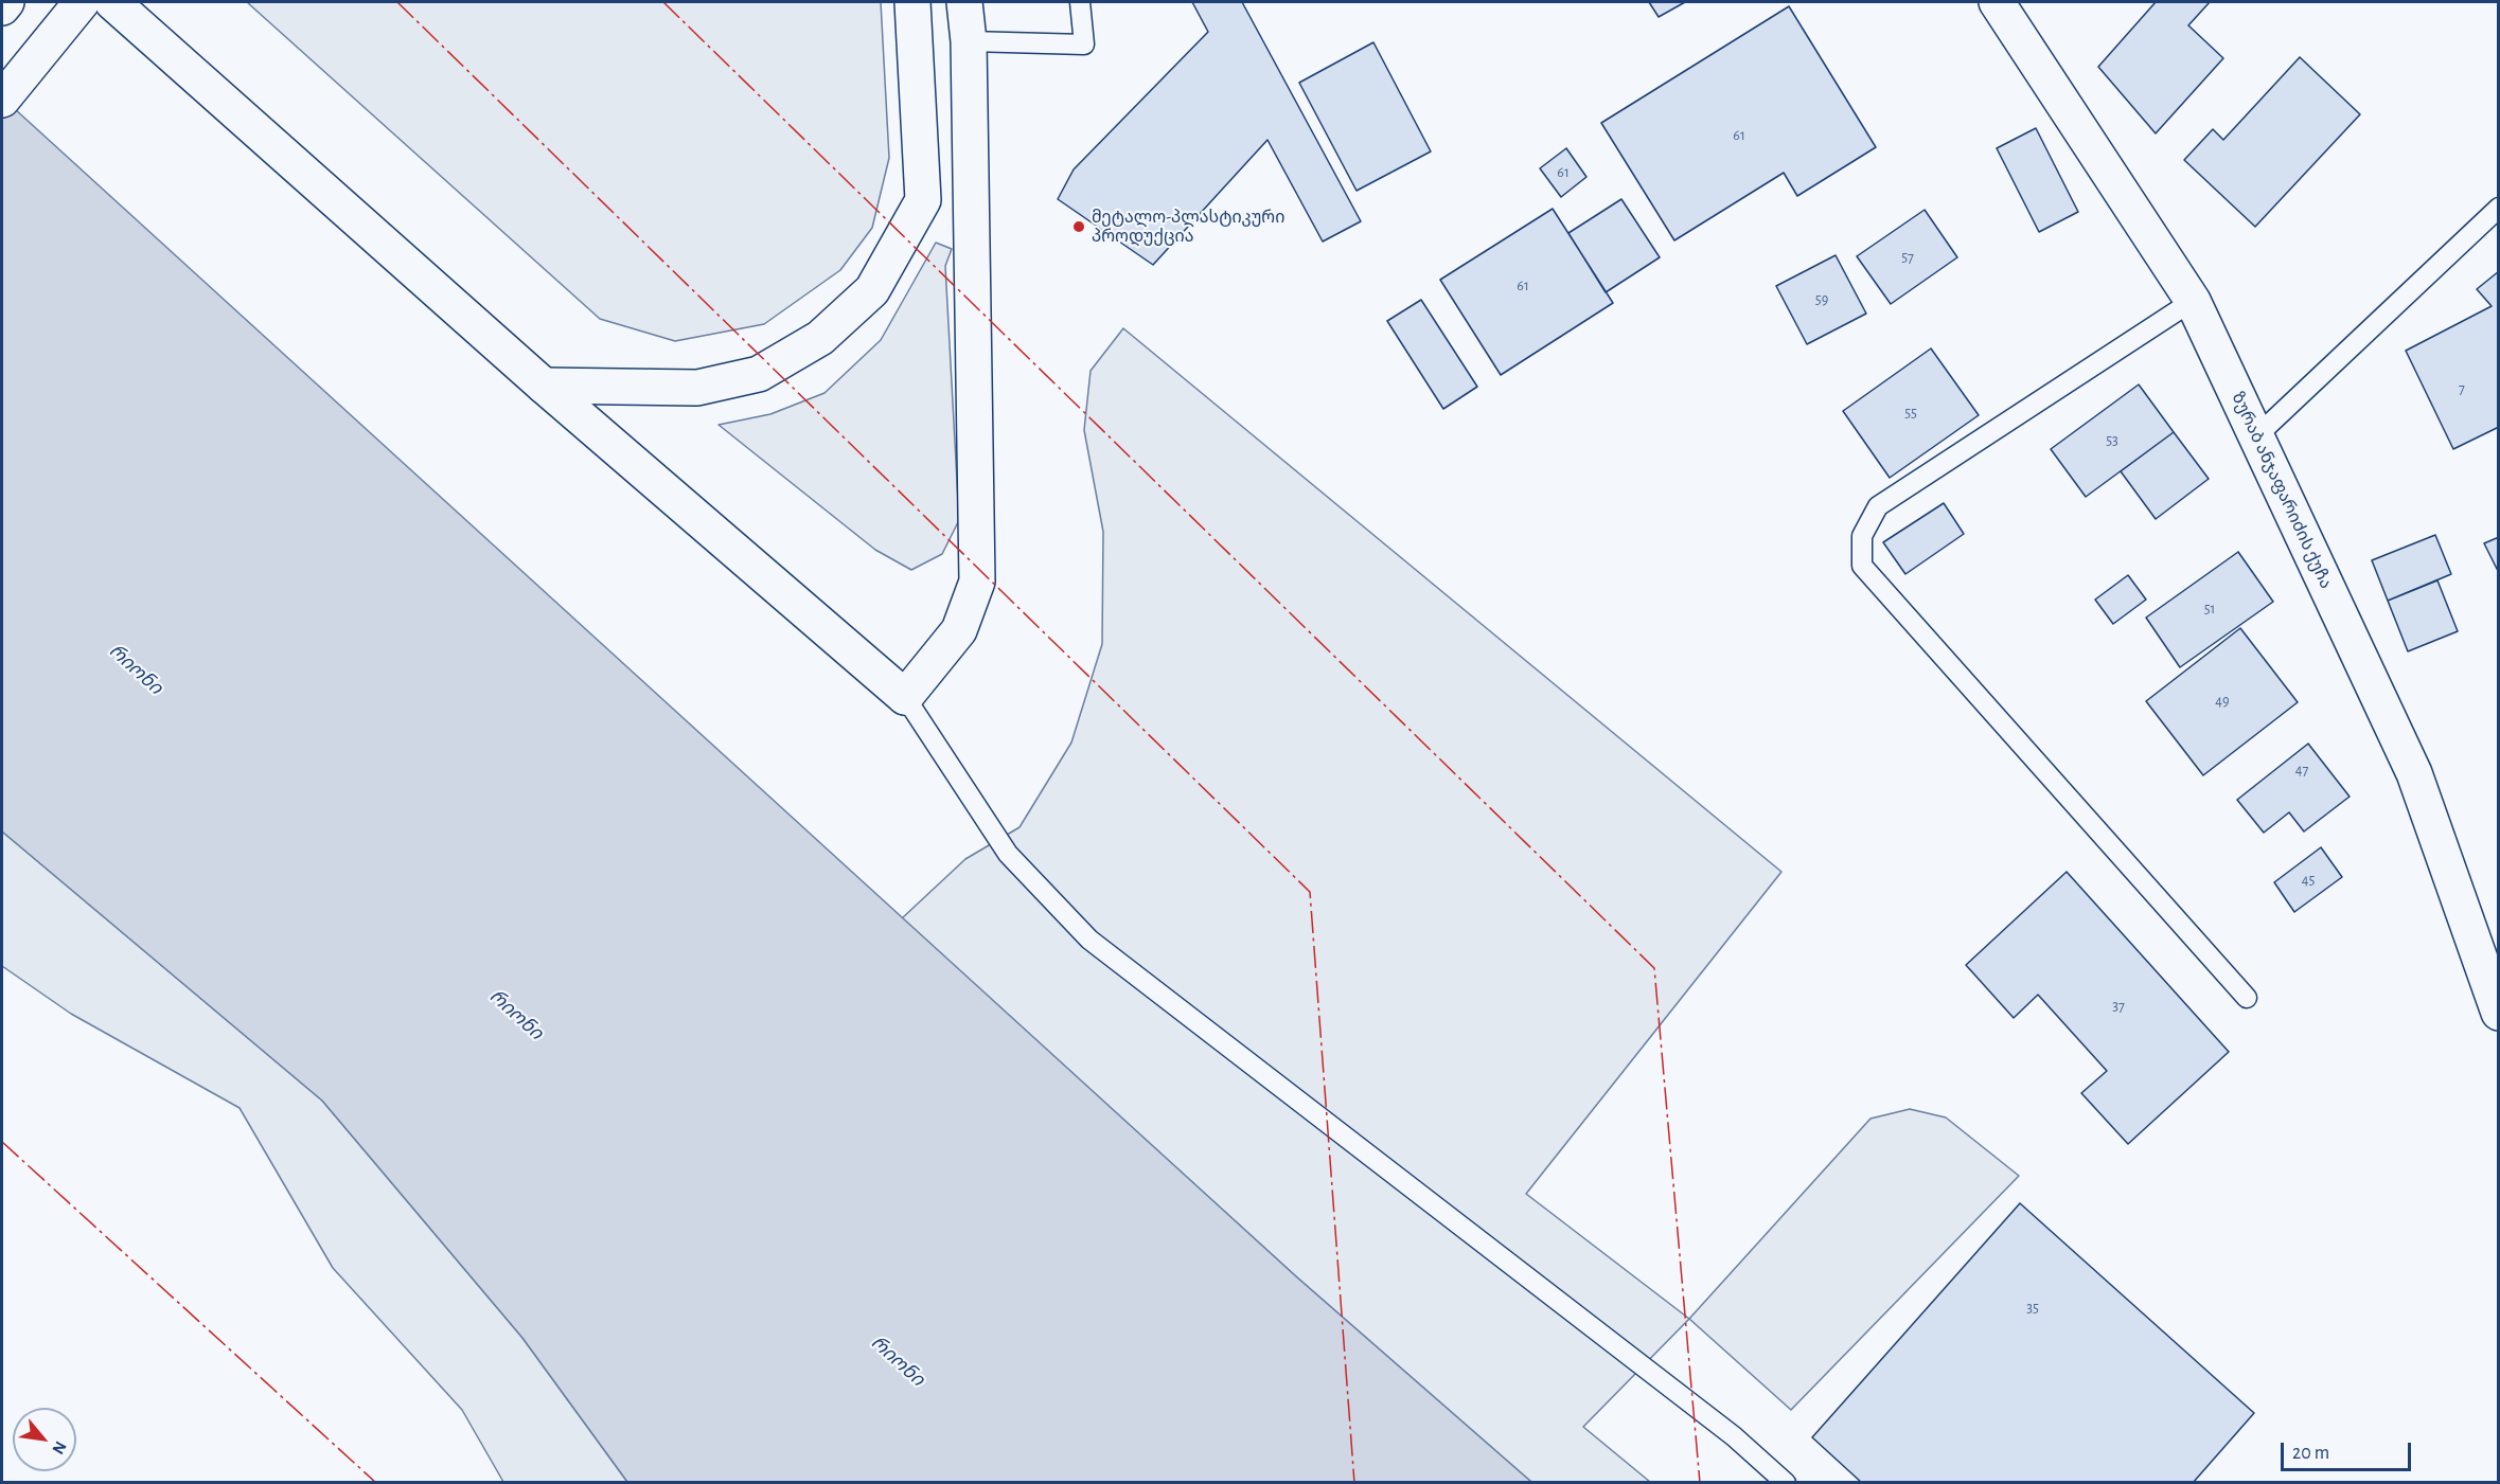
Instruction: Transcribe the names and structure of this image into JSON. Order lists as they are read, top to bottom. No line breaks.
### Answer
{"streets":{"street":["ზურაბ ანჯაფარიძის ქუჩა"]},"water":["რიონი"],"places":["მეტალო-პლასტიკური პროდუქცია"],"house_numbers":["61","61","57","61","59","7","55","53","51","49","47","45","37","35"],"scale_bar":"20 m","north":"bottom right"}
